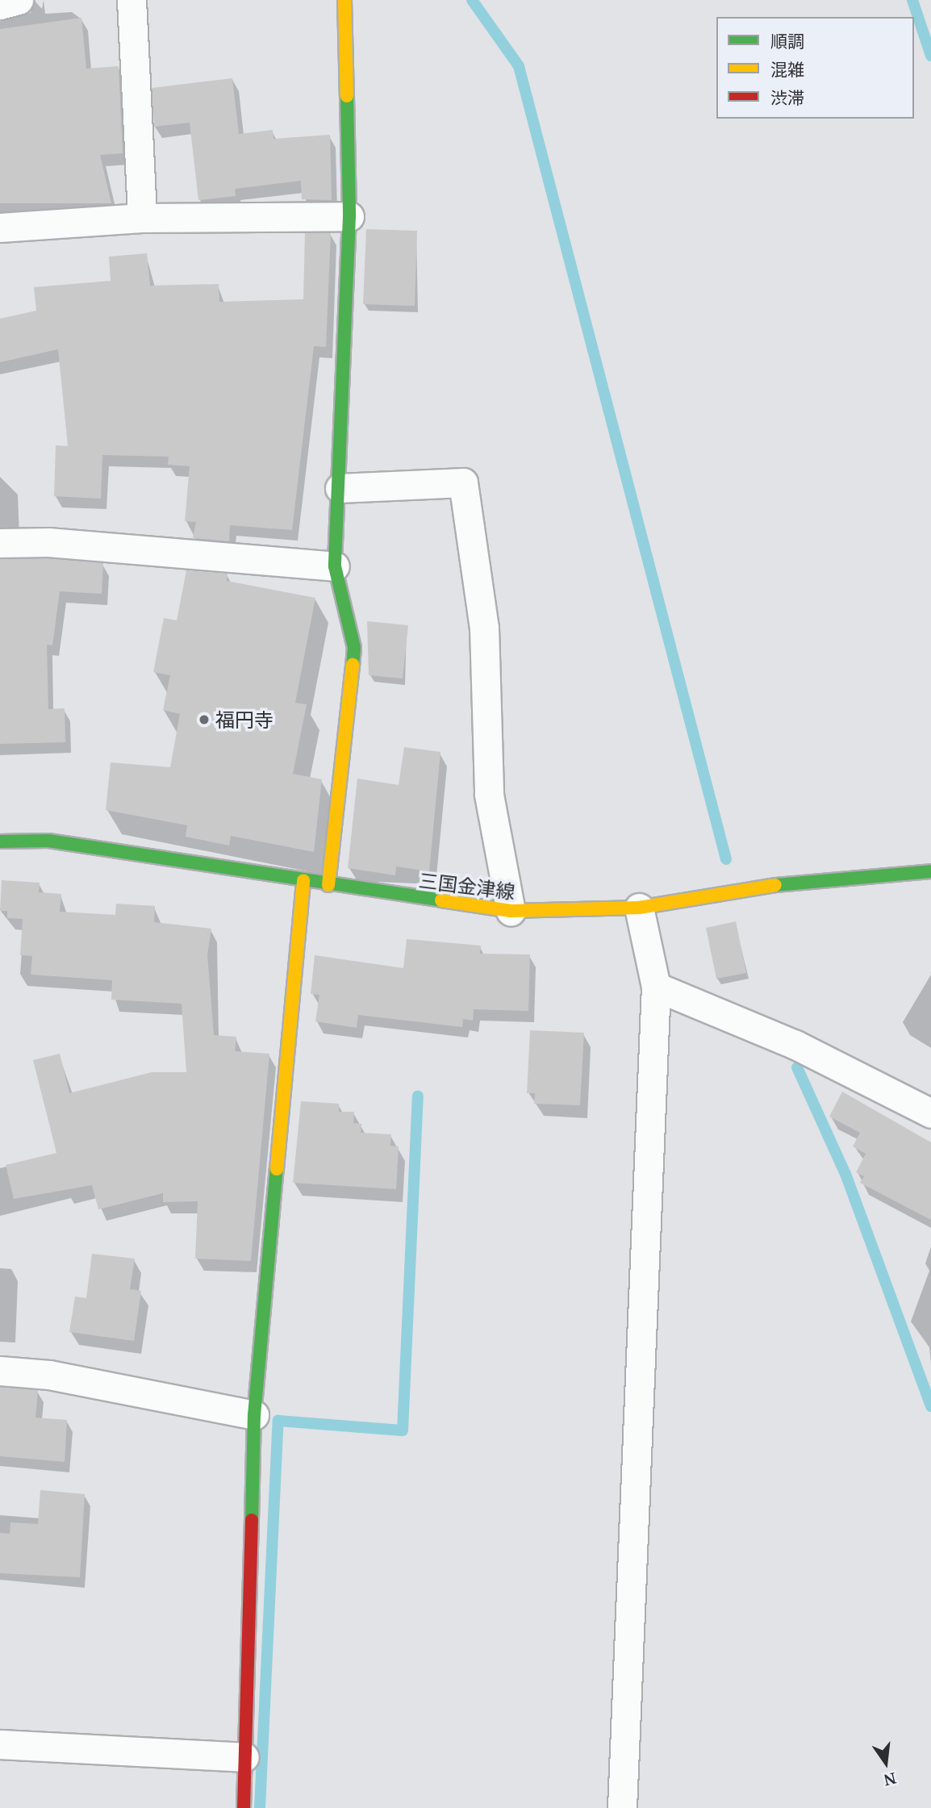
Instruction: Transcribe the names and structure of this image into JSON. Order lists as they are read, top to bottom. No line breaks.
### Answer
{"streets":{"street":["三国金津線"]},"places":["福円寺"],"legend":["順調","混雑","渋滞"],"north":"bottom"}
